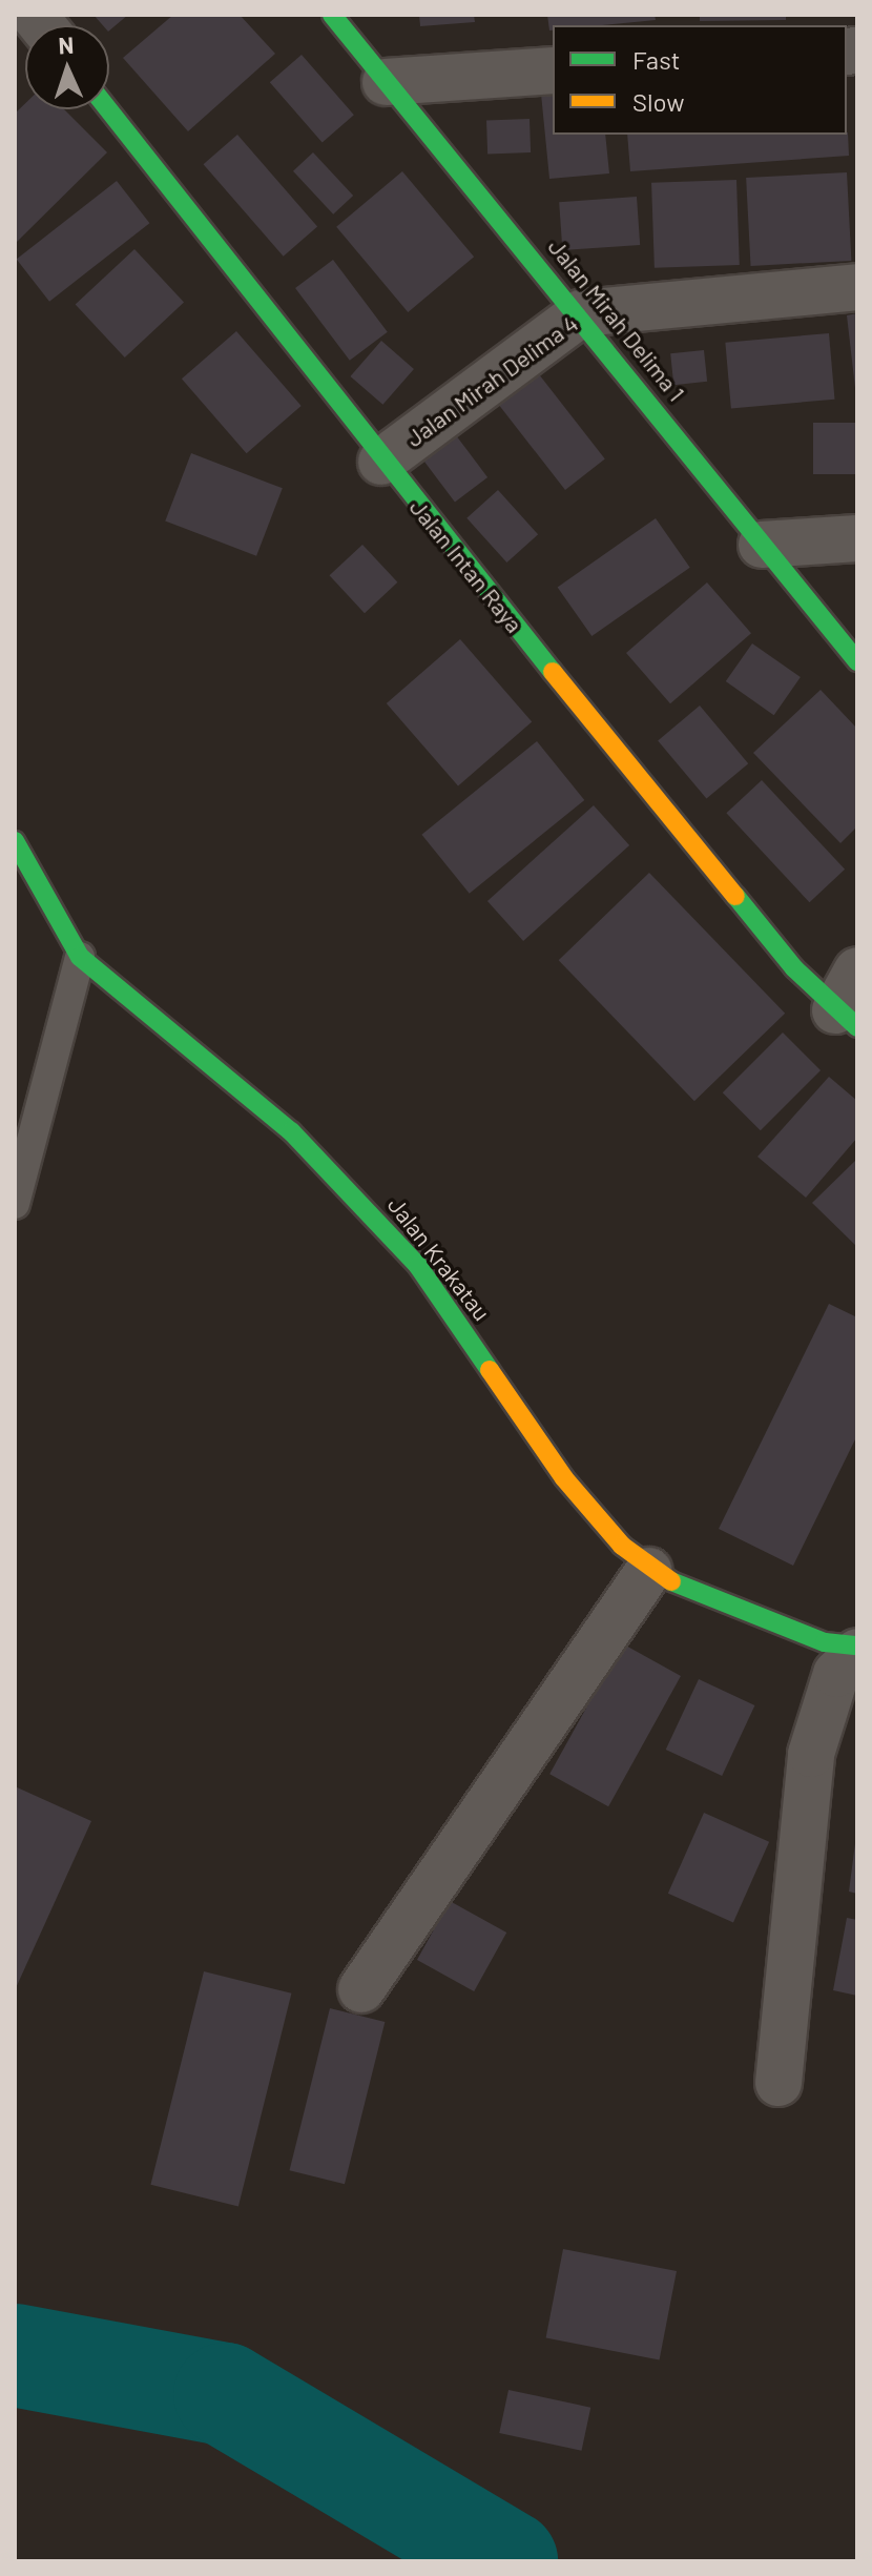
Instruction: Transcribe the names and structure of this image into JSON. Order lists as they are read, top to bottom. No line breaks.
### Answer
{"streets":{"street":["Jalan Mirah Delima 1","Jalan Mirah Delima 4","Jalan Intan Raya","Jalan Krakatau"]},"crossings":[["Jalan Mirah Delima 1","Jalan Mirah Delima 4"],["Jalan Mirah Delima 4","Jalan Intan Raya"]],"legend":["Fast","Slow"],"north":"top"}
